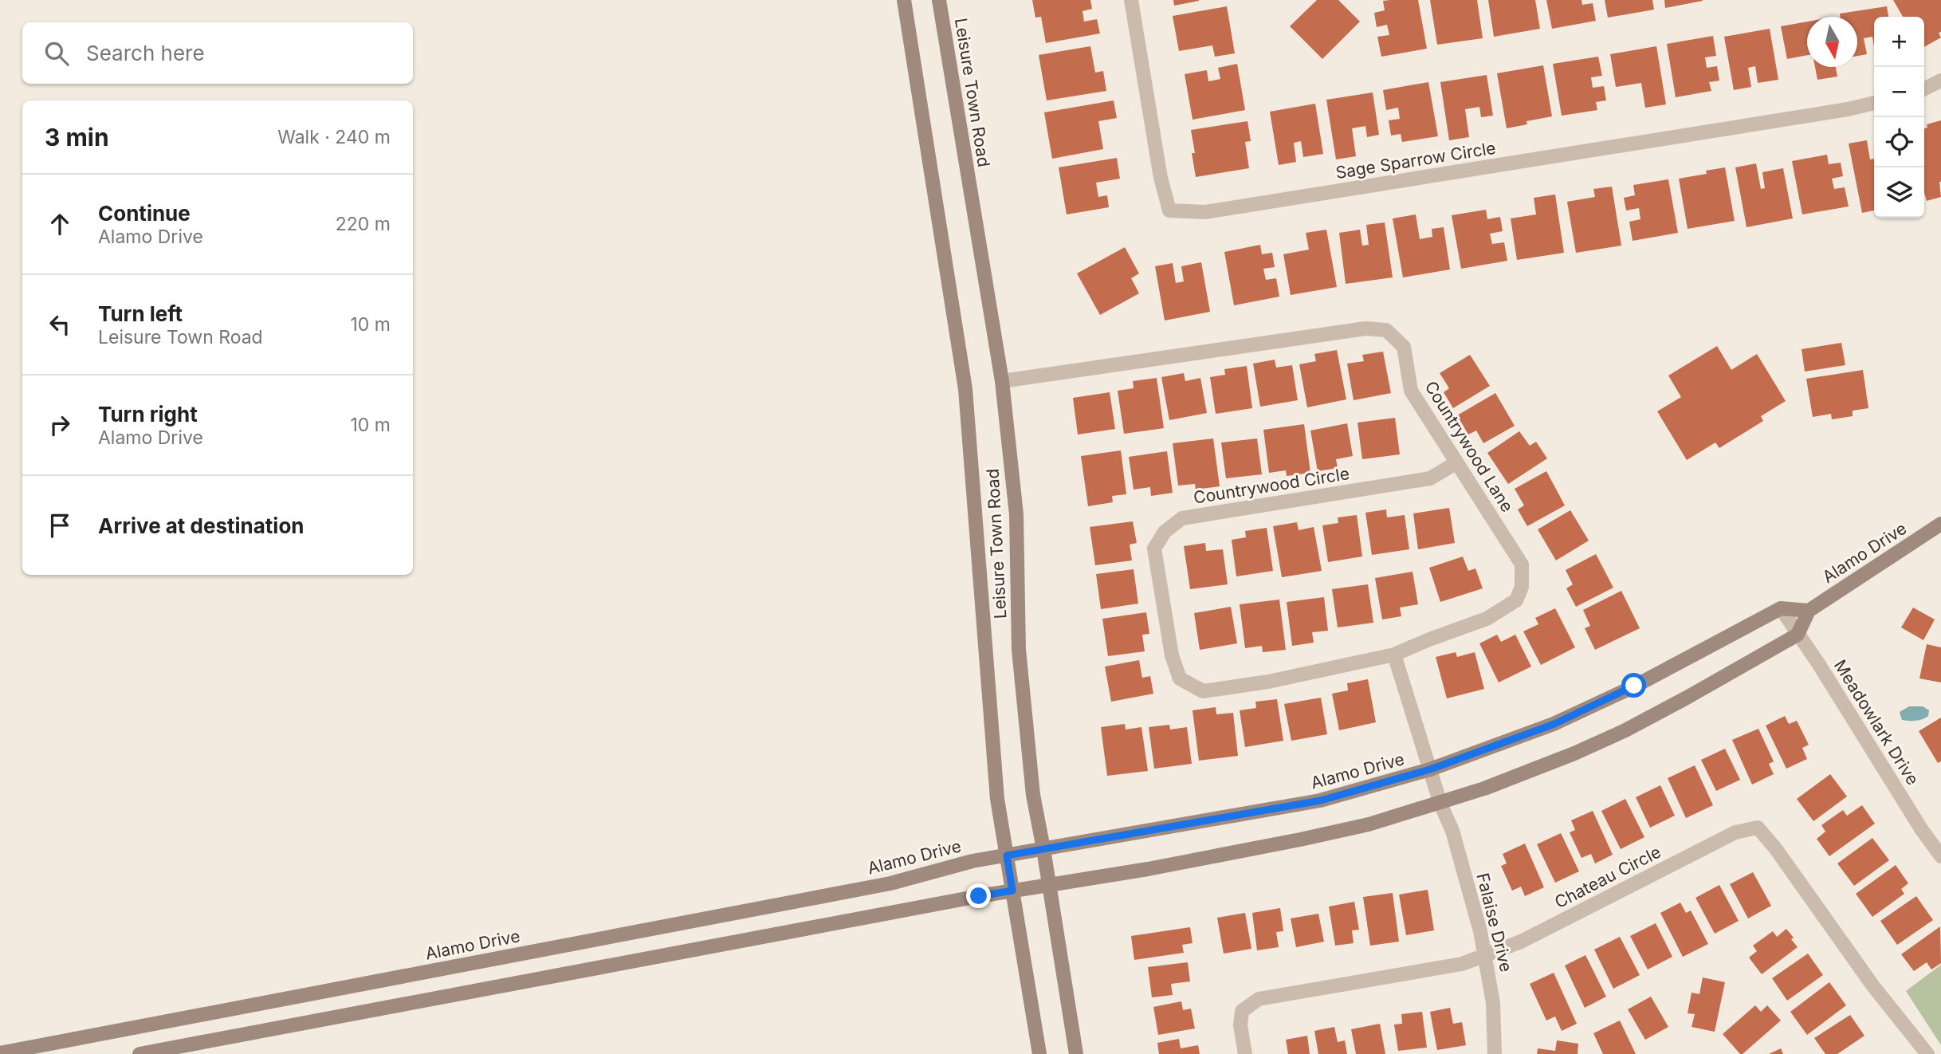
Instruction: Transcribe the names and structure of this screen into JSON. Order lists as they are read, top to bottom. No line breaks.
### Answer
{"streets":{"main road":["Leisure Town Road","Alamo Drive"],"street":["Sage Sparrow Circle","Countrywood Lane","Countrywood Circle","Meadowlark Drive","Chateau Circle","Falaise Drive"]},"crossings":[["Leisure Town Road","Countrywood Lane"],["Leisure Town Road","Alamo Drive"],["Countrywood Lane","Countrywood Circle"],["Countrywood Lane","Falaise Drive"],["Countrywood Circle","Falaise Drive"],["Alamo Drive","Meadowlark Drive"],["Alamo Drive","Falaise Drive"],["Chateau Circle","Falaise Drive"]],"north":"bottom","page":{"map_buttons":["+","−"],"search":"Search here","heading":["3 min","Walk · 240 m"],"list":[["Continue","Alamo Drive","220 m"],["Turn left","Leisure Town Road","10 m"],["Turn right","Alamo Drive","10 m"],"Arrive at destination"]}}
